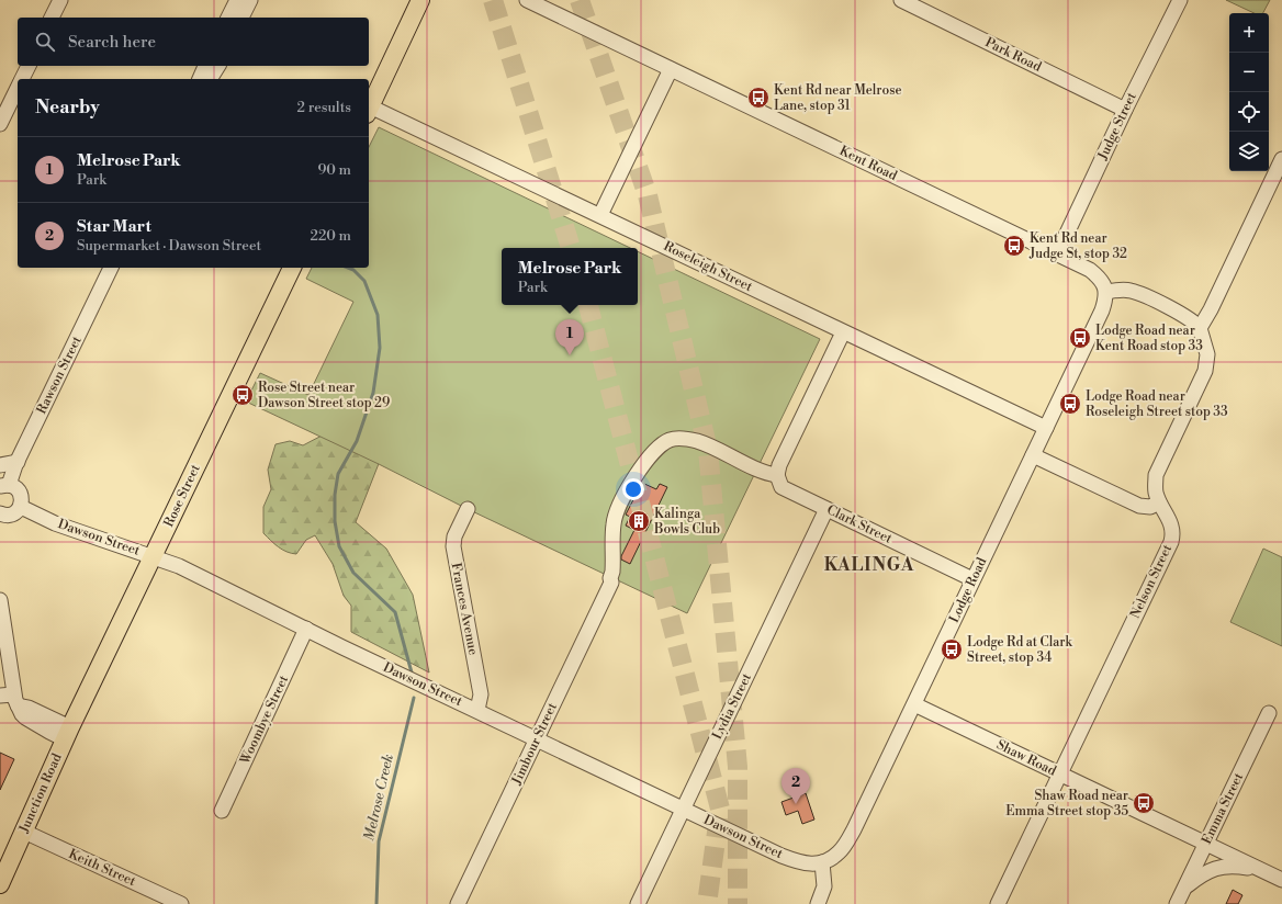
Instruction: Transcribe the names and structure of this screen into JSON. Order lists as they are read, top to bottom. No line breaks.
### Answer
{"streets":{"main road":["Rose Street","Junction Road"],"street":["Park Road","Judge Street","Kent Road","Roseleigh Street","Rawson Street","Clark Street","Dawson Street","Nelson Street","Lodge Road","Frances Avenue","Lydia Street","Woombye Street","Jimbour Street","Shaw Road","Emma Street","Keith Street"]},"crossings":[["Park Road","Judge Street"],["Judge Street","Kent Road"],["Kent Road","Lodge Road"],["Roseleigh Street","Lodge Road"],["Rose Street","Dawson Street"],["Rose Street","Junction Road"],["Clark Street","Lodge Road"],["Clark Street","Lydia Street"],["Clark Street","Jimbour Street"],["Dawson Street","Lodge Road"],["Dawson Street","Frances Avenue"],["Dawson Street","Lydia Street"],["Dawson Street","Woombye Street"],["Dawson Street","Jimbour Street"],["Nelson Street","Shaw Road"],["Lodge Road","Shaw Road"],["Shaw Road","Emma Street"],["Junction Road","Keith Street"]],"districts":["KALINGA"],"water":["Melrose Creek"],"places":{"bus stop":["Kent Rd near Melrose Lane, stop 31","Kent Rd near Judge St, stop 32","Lodge Road near Kent Road stop 33","Rose Street near Dawson Street stop 29","Lodge Road near Roseleigh Street stop 33","Lodge Rd at Clark Street, stop 34","Shaw Road near Emma Street stop 35"],"building":["Kalinga Bowls Club"]},"page":{"map_buttons":["+","−"],"search":"Search here","heading":["Nearby","2 results"],"list":[{"mark":"1","name":"Melrose Park","note":"Park","value":"90 m"},{"mark":"2","name":"Star Mart","note":"Supermarket · Dawson Street","value":"220 m"}],"popup":["Melrose Park","Park"],"pins":["1","2"]}}
